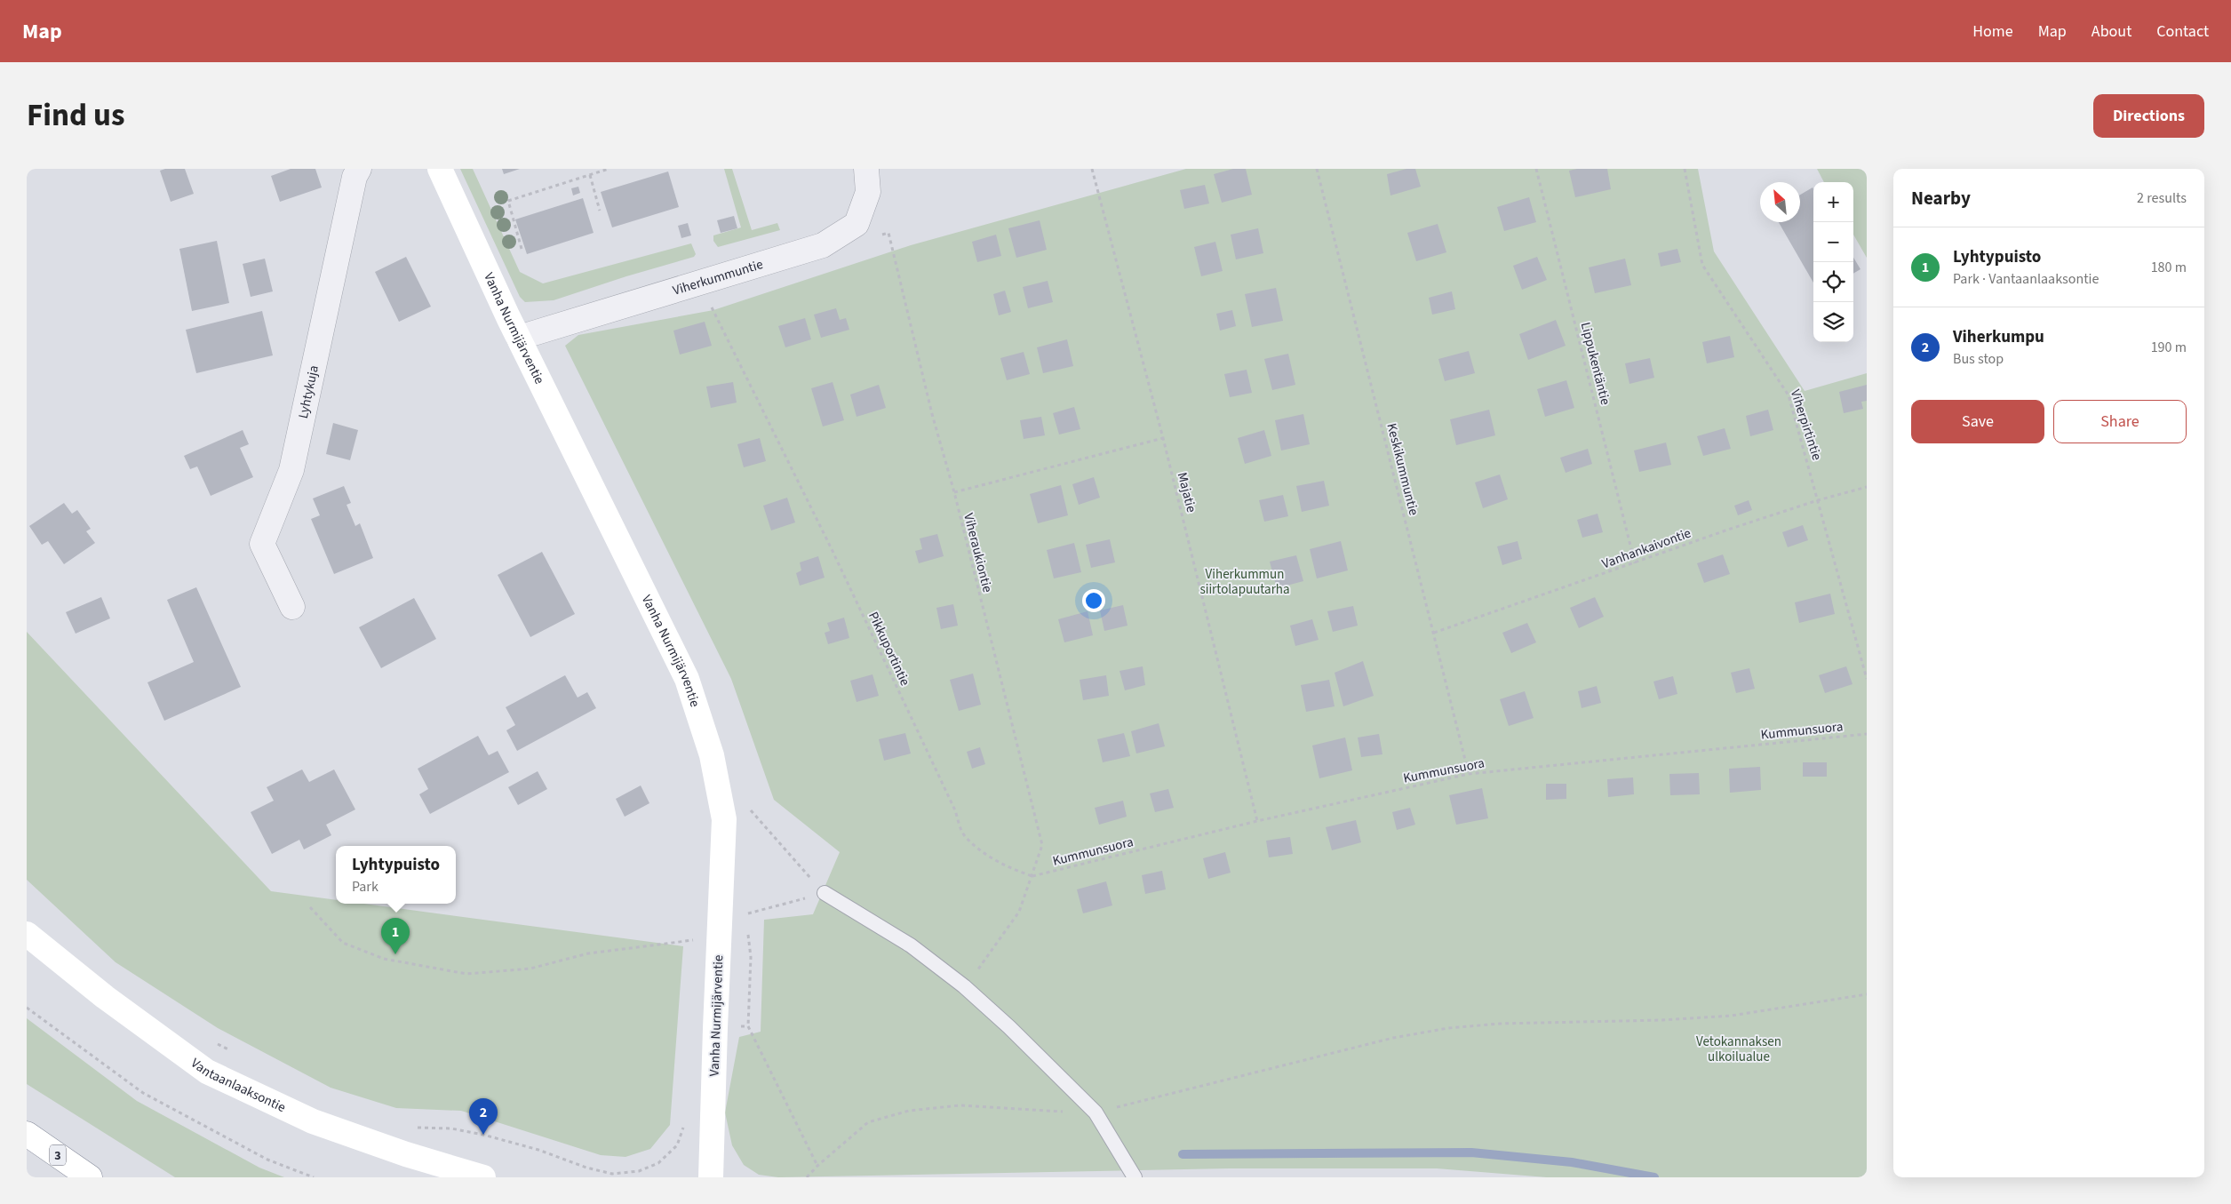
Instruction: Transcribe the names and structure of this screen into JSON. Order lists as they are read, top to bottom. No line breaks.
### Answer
{"streets":{"main road":["Vanha Nurmijärventie","Vantaanlaaksontie","3"],"street":["Viherkummuntie","Lyhtykuja"],"path":["Lippukentäntie","Viherpirtintie","Keskikummuntie","Majatie","Vanhankaivontie","Viheraukiontie","Pikkuportintie","Kummunsuora"]},"crossings":[["Viherkummuntie","Vanha Nurmijärventie"],["Viherkummuntie","Pikkuportintie"],["Lippukentäntie","Vanhankaivontie"],["Viherpirtintie","Vanhankaivontie"],["Keskikummuntie","Vanhankaivontie"],["Keskikummuntie","Kummunsuora"],["Majatie","Kummunsuora"],["Viheraukiontie","Pikkuportintie"],["Viheraukiontie","Kummunsuora"],["Pikkuportintie","Kummunsuora"]],"parks":["Viherkummun siirtolapuutarha","Vetokannaksen ulkoilualue"],"north":"top left","page":{"header":"Map","nav":["Home","Map","About","Contact"],"title":"Find us","buttons":["Directions",["Save","Share"]],"heading":["Nearby","2 results"],"map_buttons":["+","−"],"list":[{"mark":"1","name":"Lyhtypuisto","note":"Park · Vantaanlaaksontie","value":"180 m"},{"mark":"2","name":"Viherkumpu","note":"Bus stop","value":"190 m"}],"popup":["Lyhtypuisto","Park"],"pins":["1","2"]}}
